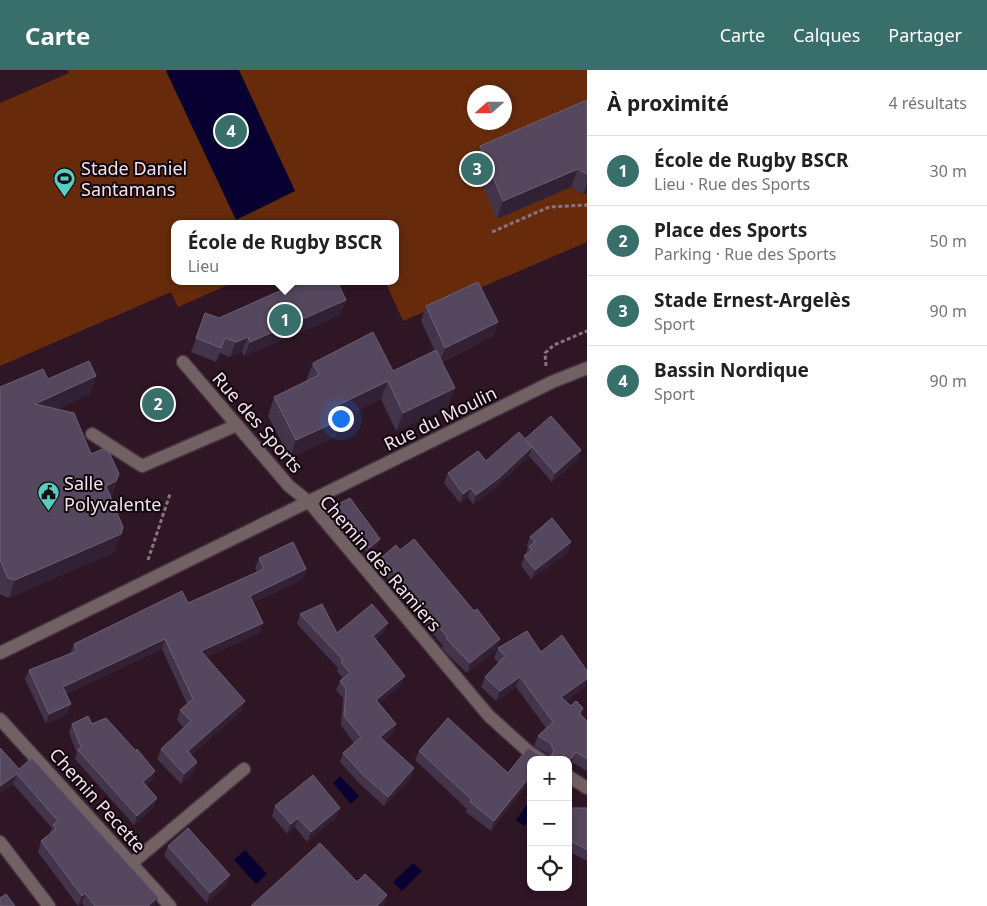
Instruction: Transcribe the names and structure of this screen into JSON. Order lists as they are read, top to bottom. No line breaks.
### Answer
{"streets":{"street":["Rue du Moulin","Rue des Sports","Chemin des Ramiers","Chemin Pecette"]},"crossings":[["Rue du Moulin","Rue des Sports"],["Rue du Moulin","Chemin des Ramiers"],["Rue des Sports","Chemin des Ramiers"]],"places":{"sports":["Stade Daniel Santamans"],"public building":["Salle Polyvalente"]},"north":"left","page":{"header":"Carte","nav":["Carte","Calques","Partager"],"heading":["À proximité","4 résultats"],"pins":["4","3","1","2"],"list":[{"mark":"1","name":"École de Rugby BSCR","note":"Lieu · Rue des Sports","value":"30 m"},{"mark":"2","name":"Place des Sports","note":"Parking · Rue des Sports","value":"50 m"},{"mark":"3","name":"Stade Ernest-Argelès","note":"Sport","value":"90 m"},{"mark":"4","name":"Bassin Nordique","note":"Sport","value":"90 m"}],"popup":["École de Rugby BSCR","Lieu"],"map_buttons":["+","−"]}}
